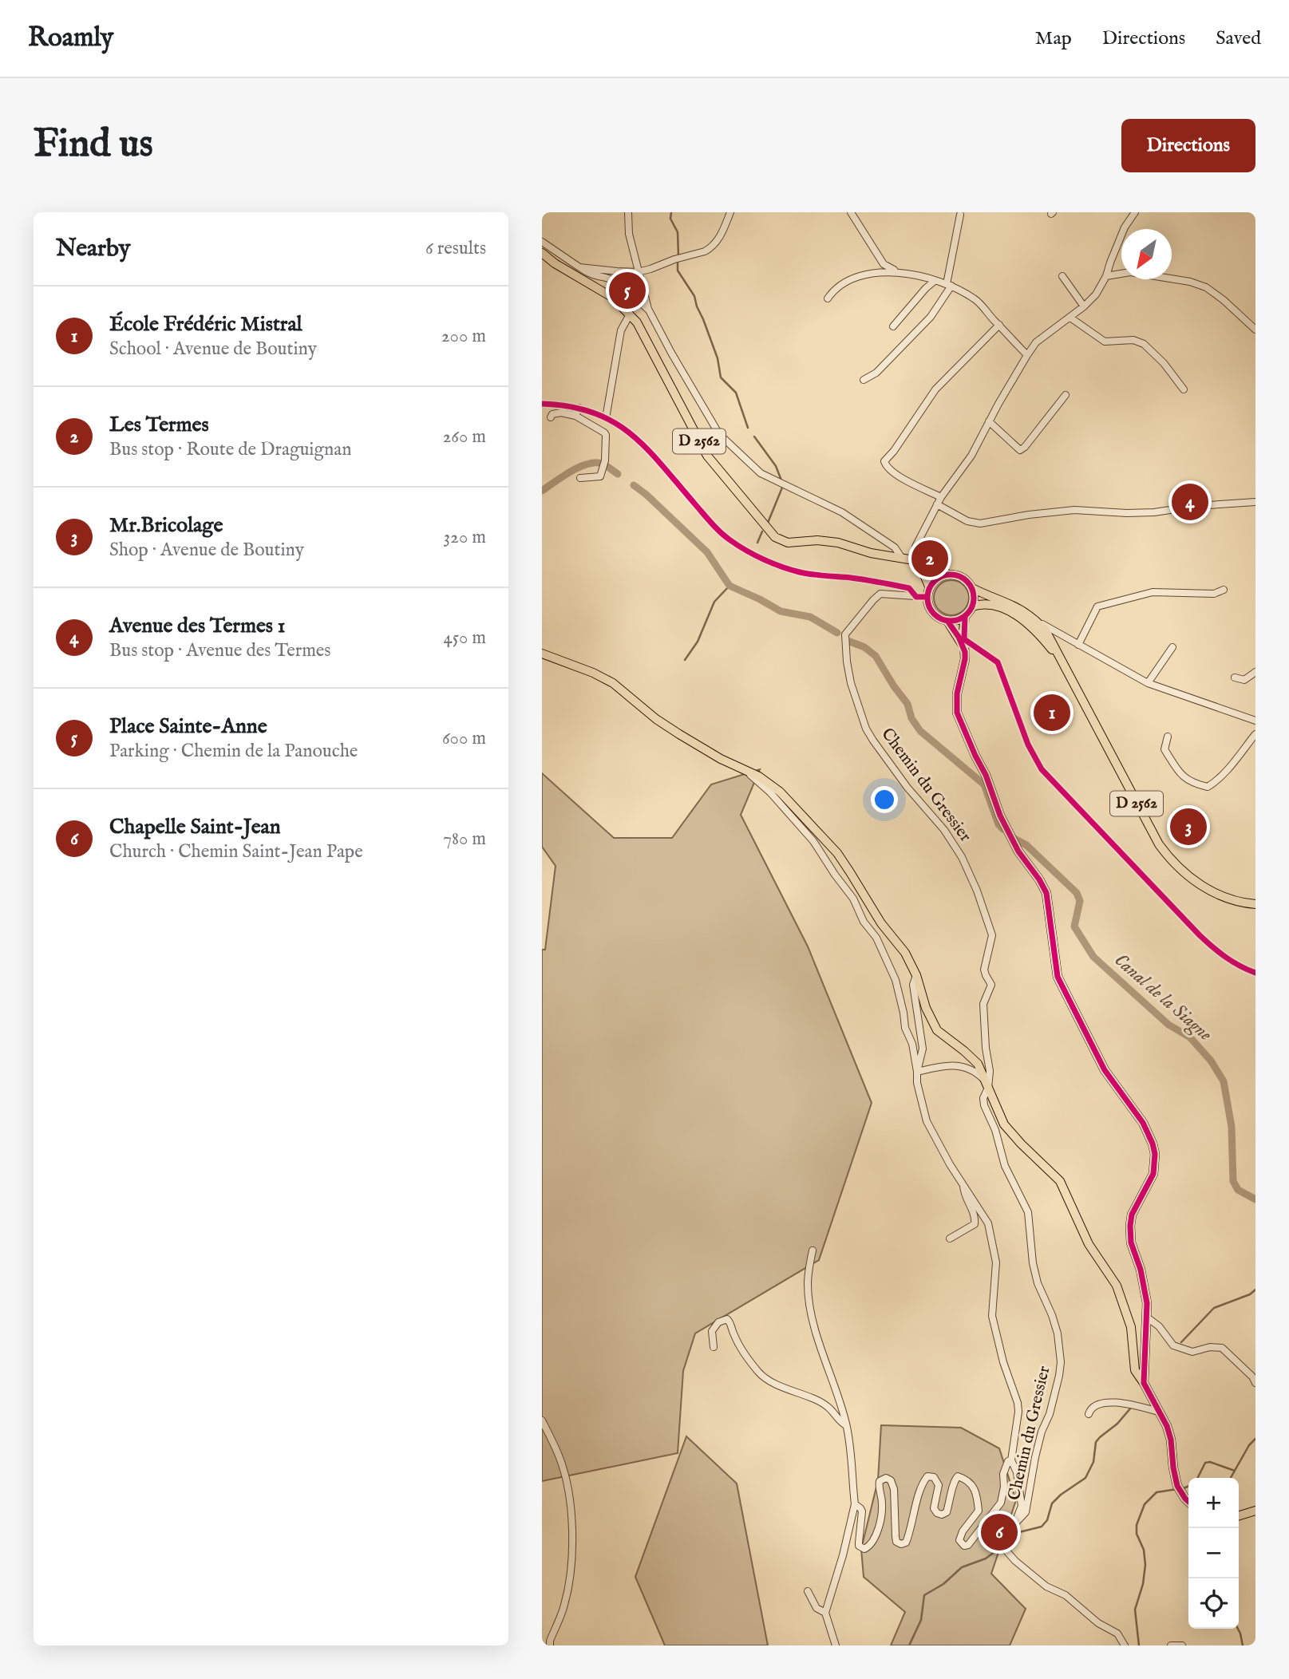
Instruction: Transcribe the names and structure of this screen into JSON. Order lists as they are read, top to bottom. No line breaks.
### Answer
{"streets":{"main road":["D 2562"],"street":["Chemin du Gressier"]},"crossings":[["D 2562","Chemin du Gressier"]],"water":["Canal de la Siagne"],"north":"bottom left","page":{"header":"Roamly","nav":["Map","Directions","Saved"],"buttons":"Directions","title":"Find us","heading":["Nearby","6 results"],"pins":["5","4","2","1","3","6"],"list":[{"mark":"1","name":"École Frédéric Mistral","note":"School · Avenue de Boutiny","value":"200 m"},{"mark":"2","name":"Les Termes","note":"Bus stop · Route de Draguignan","value":"260 m"},{"mark":"3","name":"Mr.Bricolage","note":"Shop · Avenue de Boutiny","value":"320 m"},{"mark":"4","name":"Avenue des Termes 1","note":"Bus stop · Avenue des Termes","value":"450 m"},{"mark":"5","name":"Place Sainte-Anne","note":"Parking · Chemin de la Panouche","value":"600 m"},{"mark":"6","name":"Chapelle Saint-Jean","note":"Church · Chemin Saint-Jean Pape","value":"780 m"}],"map_buttons":["+","−"]}}
